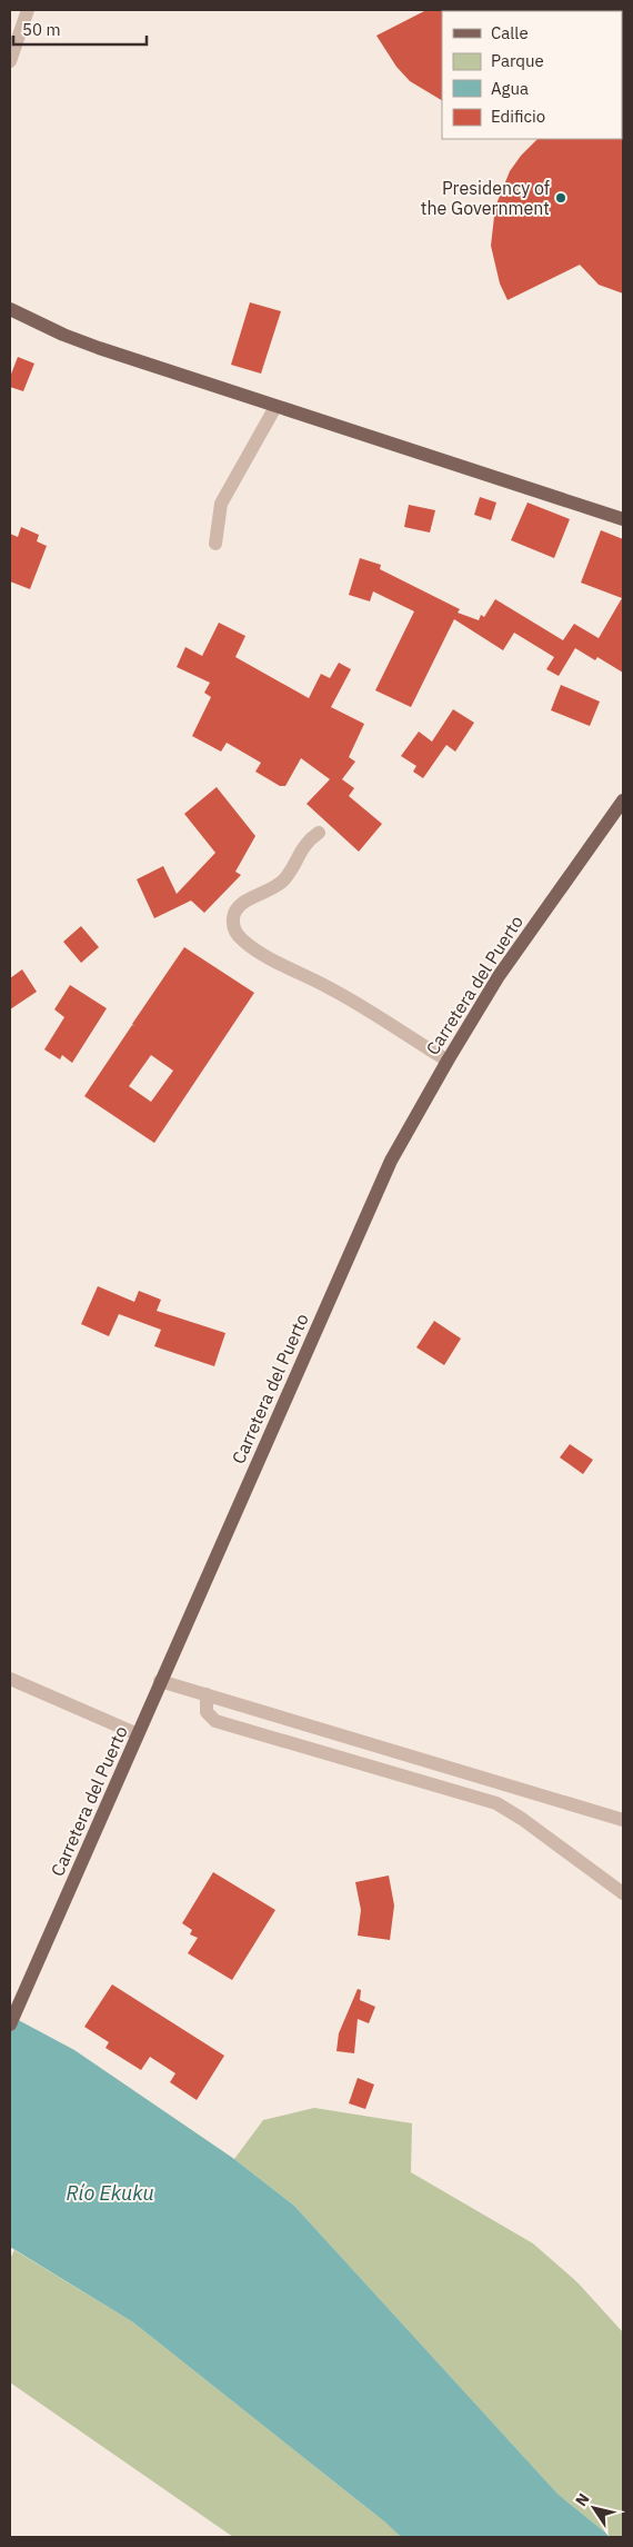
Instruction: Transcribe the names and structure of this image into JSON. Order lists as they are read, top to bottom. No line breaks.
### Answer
{"streets":{"main road":["Carretera del Puerto"]},"water":["Río Ekuku"],"places":["Presidency of the Government"],"legend":["Calle","Parque","Agua","Edificio"],"scale_bar":"50 m","north":"top left"}
